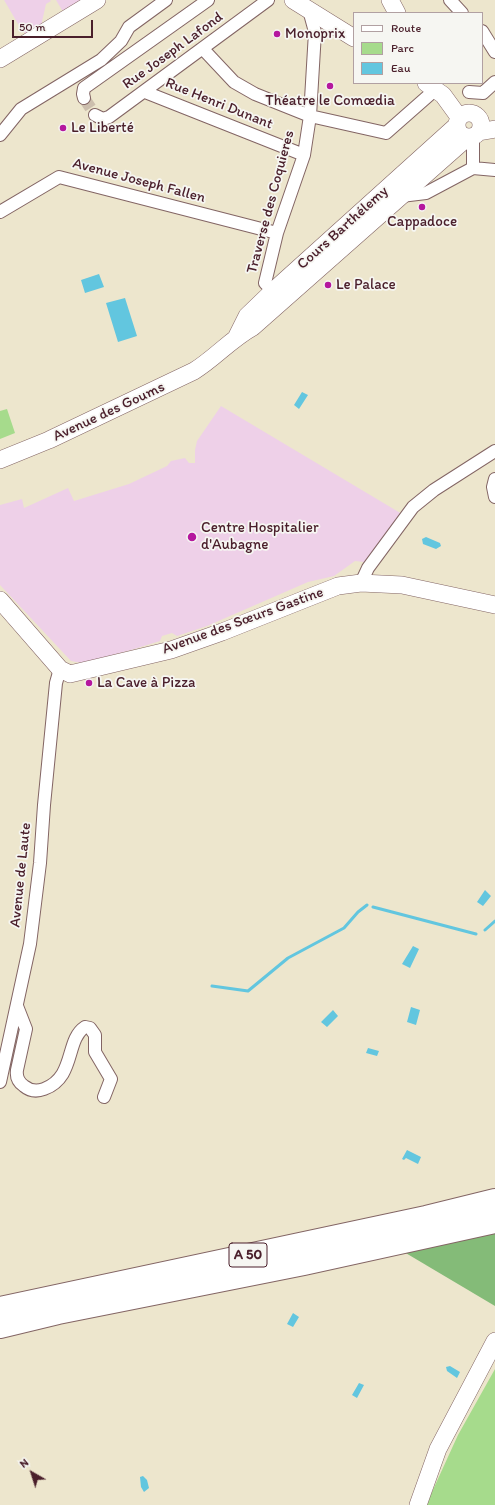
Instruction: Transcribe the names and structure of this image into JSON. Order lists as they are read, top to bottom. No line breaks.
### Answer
{"streets":{"highway":["A 50"],"main road":["Cours Barthélemy","Avenue des Goums","Avenue des Sœurs Gastine"],"street":["Rue Joseph Lafond","Rue Henri Dunant","Avenue Joseph Fallen","Traverse des Coquieres","Avenue de Laute"]},"crossings":[["Rue Joseph Lafond","Rue Henri Dunant"],["Rue Henri Dunant","Traverse des Coquieres"],["Avenue Joseph Fallen","Traverse des Coquieres"],["Traverse des Coquieres","Cours Barthélemy"],["Cours Barthélemy","Avenue des Goums"],["Avenue des Sœurs Gastine","Avenue de Laute"]],"places":["Monoprix","Théatre le Comœdia","Le Liberté","Cappadoce","Le Palace","Centre Hospitalier d'Aubagne","La Cave à Pizza"],"legend":["Route","Parc","Eau"],"scale_bar":"50 m","north":"top left"}
